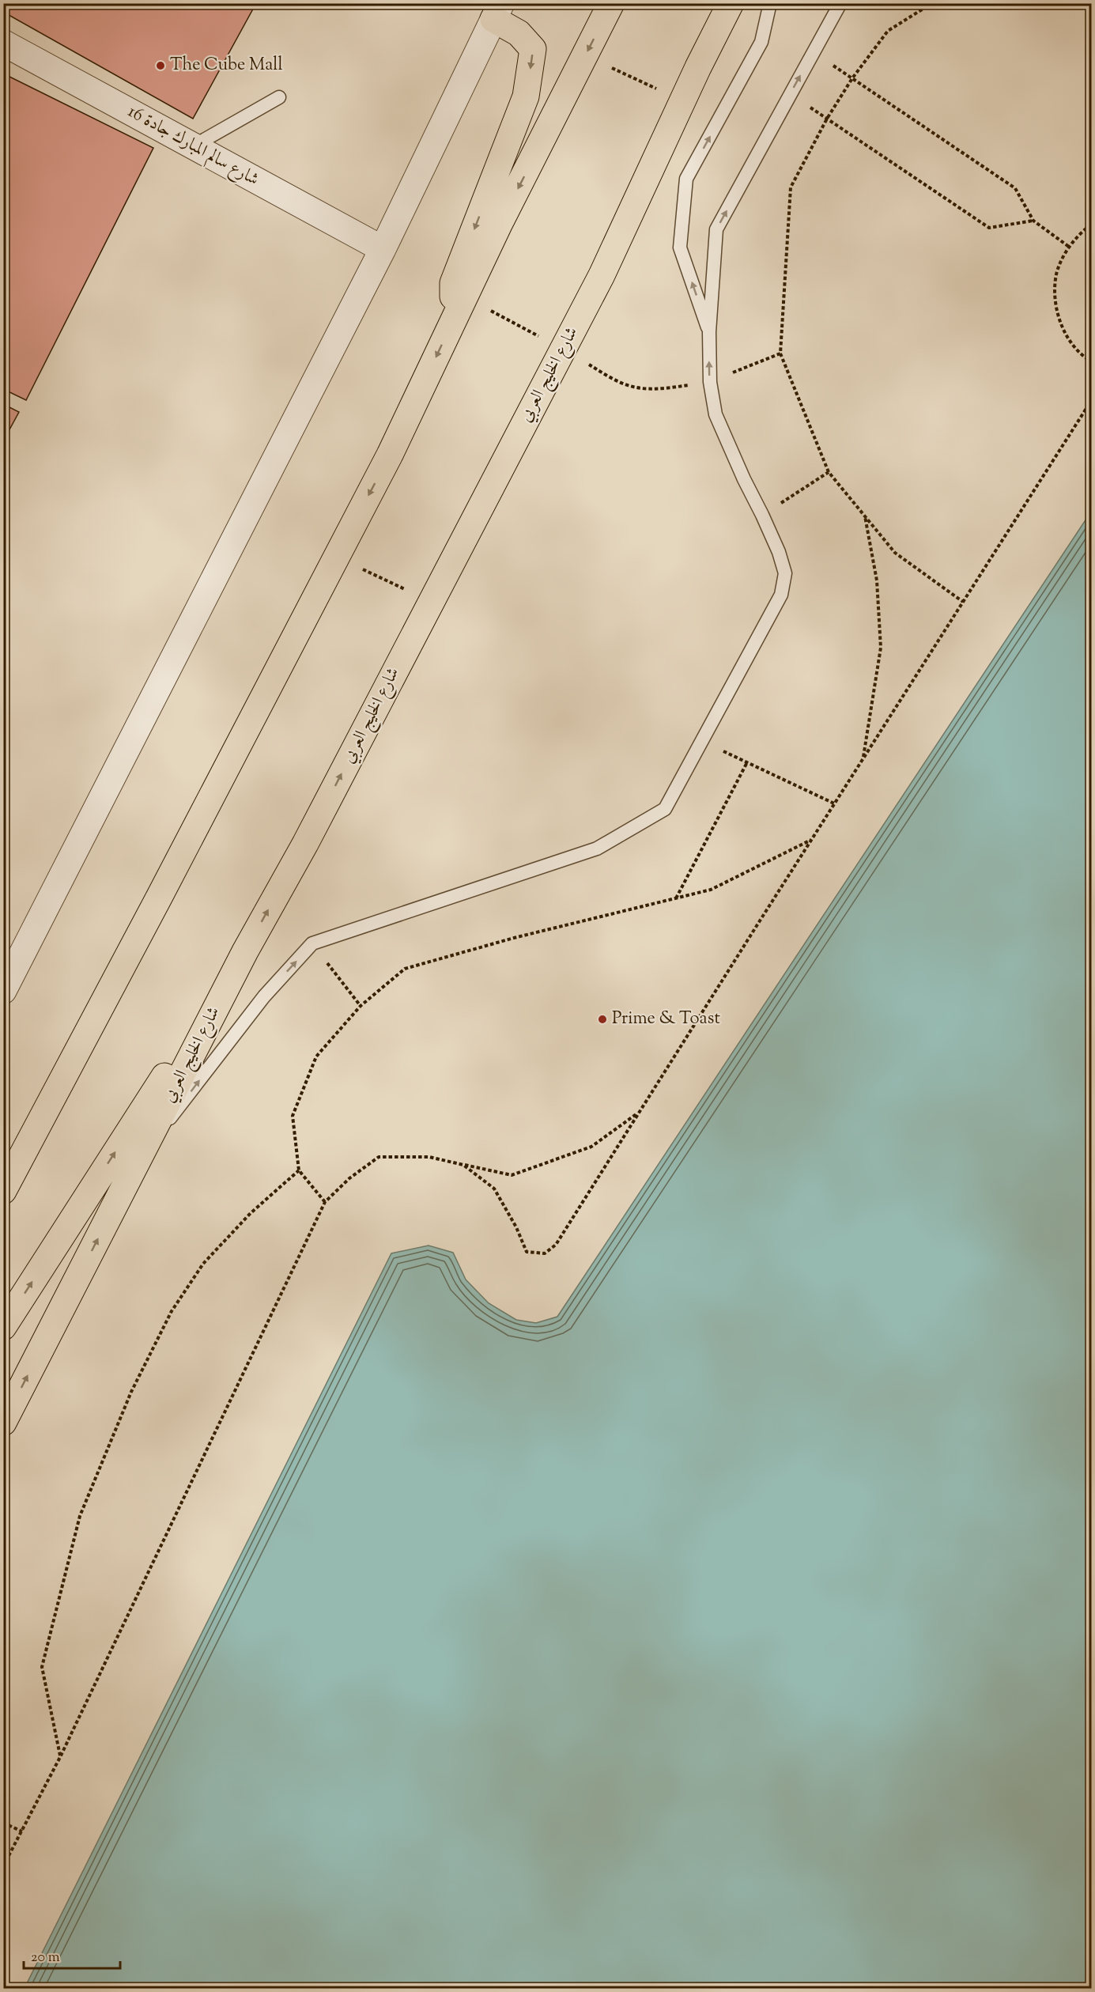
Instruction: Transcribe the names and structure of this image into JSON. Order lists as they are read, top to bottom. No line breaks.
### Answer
{"streets":{"main road":["شارع الخليج العربي"],"street":["شارع سالم المبارك جادة 16"]},"places":["The Cube Mall","Prime & Toast"],"scale_bar":"20 m"}
